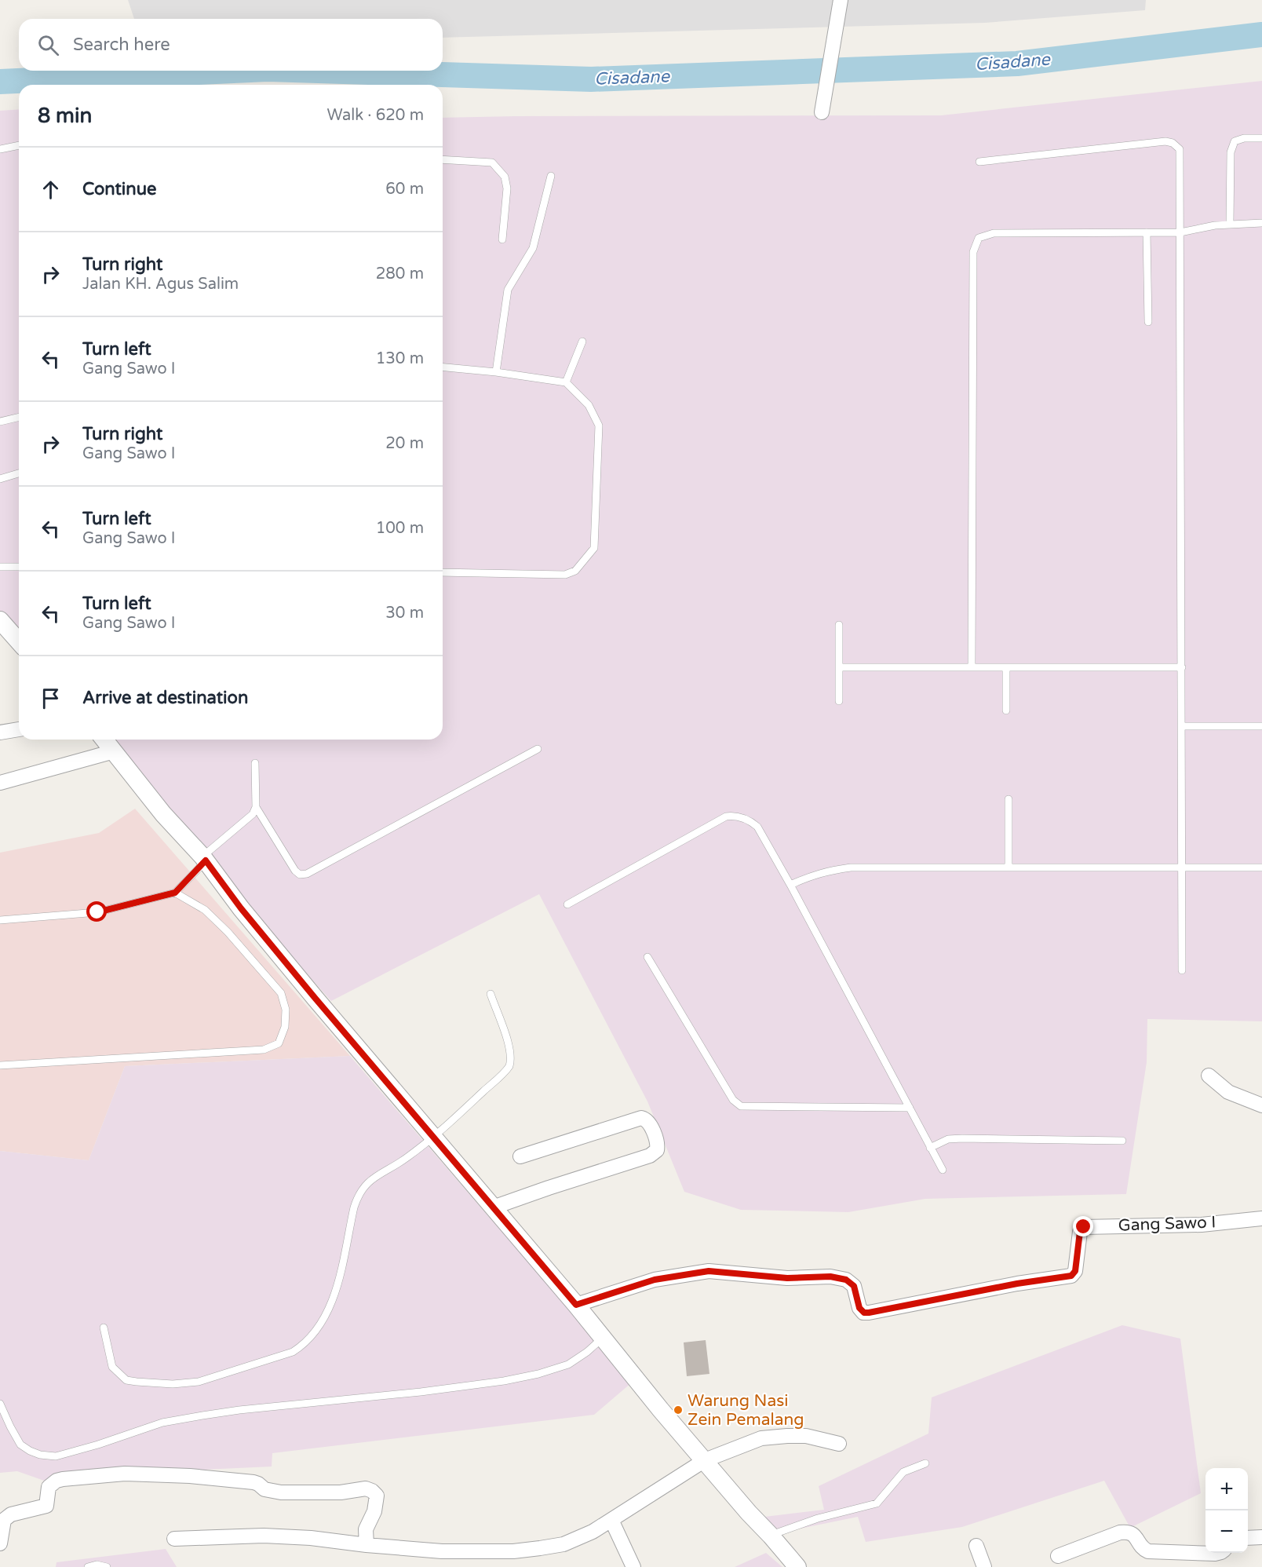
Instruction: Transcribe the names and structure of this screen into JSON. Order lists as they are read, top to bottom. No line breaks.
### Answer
{"streets":{"street":["Gang Sawo I"]},"water":["Cisadane"],"places":["Warung Nasi Zein Pemalang"],"page":{"search":"Search here","heading":["8 min","Walk · 620 m"],"list":[["Continue","60 m"],["Turn right","Jalan KH. Agus Salim","280 m"],["Turn left","Gang Sawo I","130 m"],["Turn right","Gang Sawo I","20 m"],["Turn left","Gang Sawo I","100 m"],["Turn left","Gang Sawo I","30 m"],"Arrive at destination"],"map_buttons":["+","−"]}}
